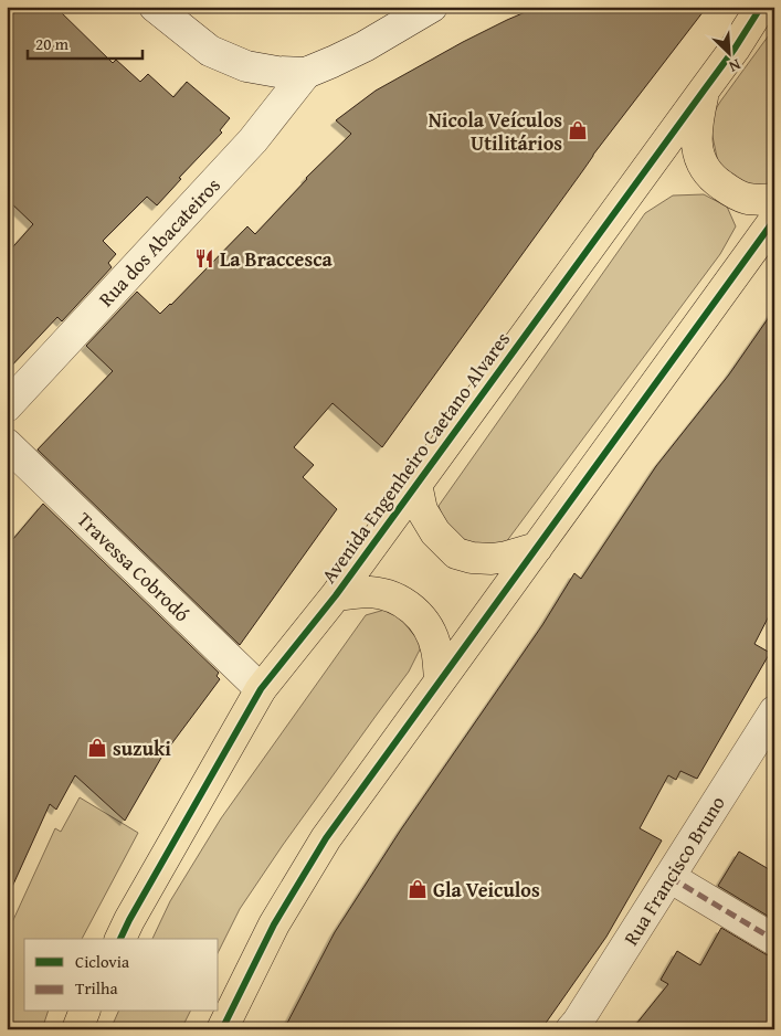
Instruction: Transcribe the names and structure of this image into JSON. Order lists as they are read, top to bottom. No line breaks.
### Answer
{"streets":{"main road":["Avenida Engenheiro Caetano Alvares"],"street":["Rua dos Abacateiros","Travessa Cobrodó","Rua Francisco Bruno"]},"crossings":[["Avenida Engenheiro Caetano Alvares","Travessa Cobrodó"]],"places":{"shop":["Nicola Veículos Utilitários","suzuki","Gla Veiculos"],"restaurant":["La Braccesca"]},"legend":["Ciclovia","Trilha"],"scale_bar":"20 m","north":"bottom right"}
